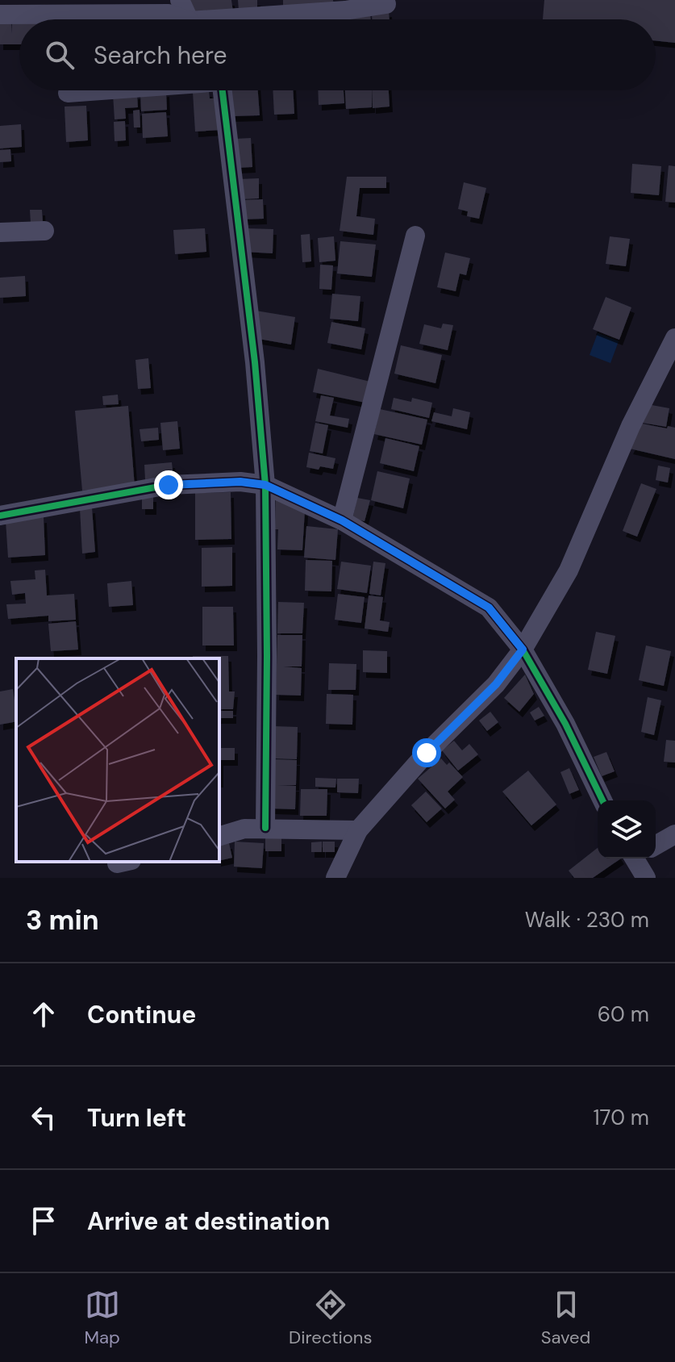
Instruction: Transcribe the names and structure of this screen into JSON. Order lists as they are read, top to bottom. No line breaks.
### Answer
{"page":{"search":"Search here","heading":["3 min","Walk · 230 m"],"list":[["Continue","60 m"],["Turn left","170 m"],"Arrive at destination"],"nav":["Map","Directions","Saved"]}}
